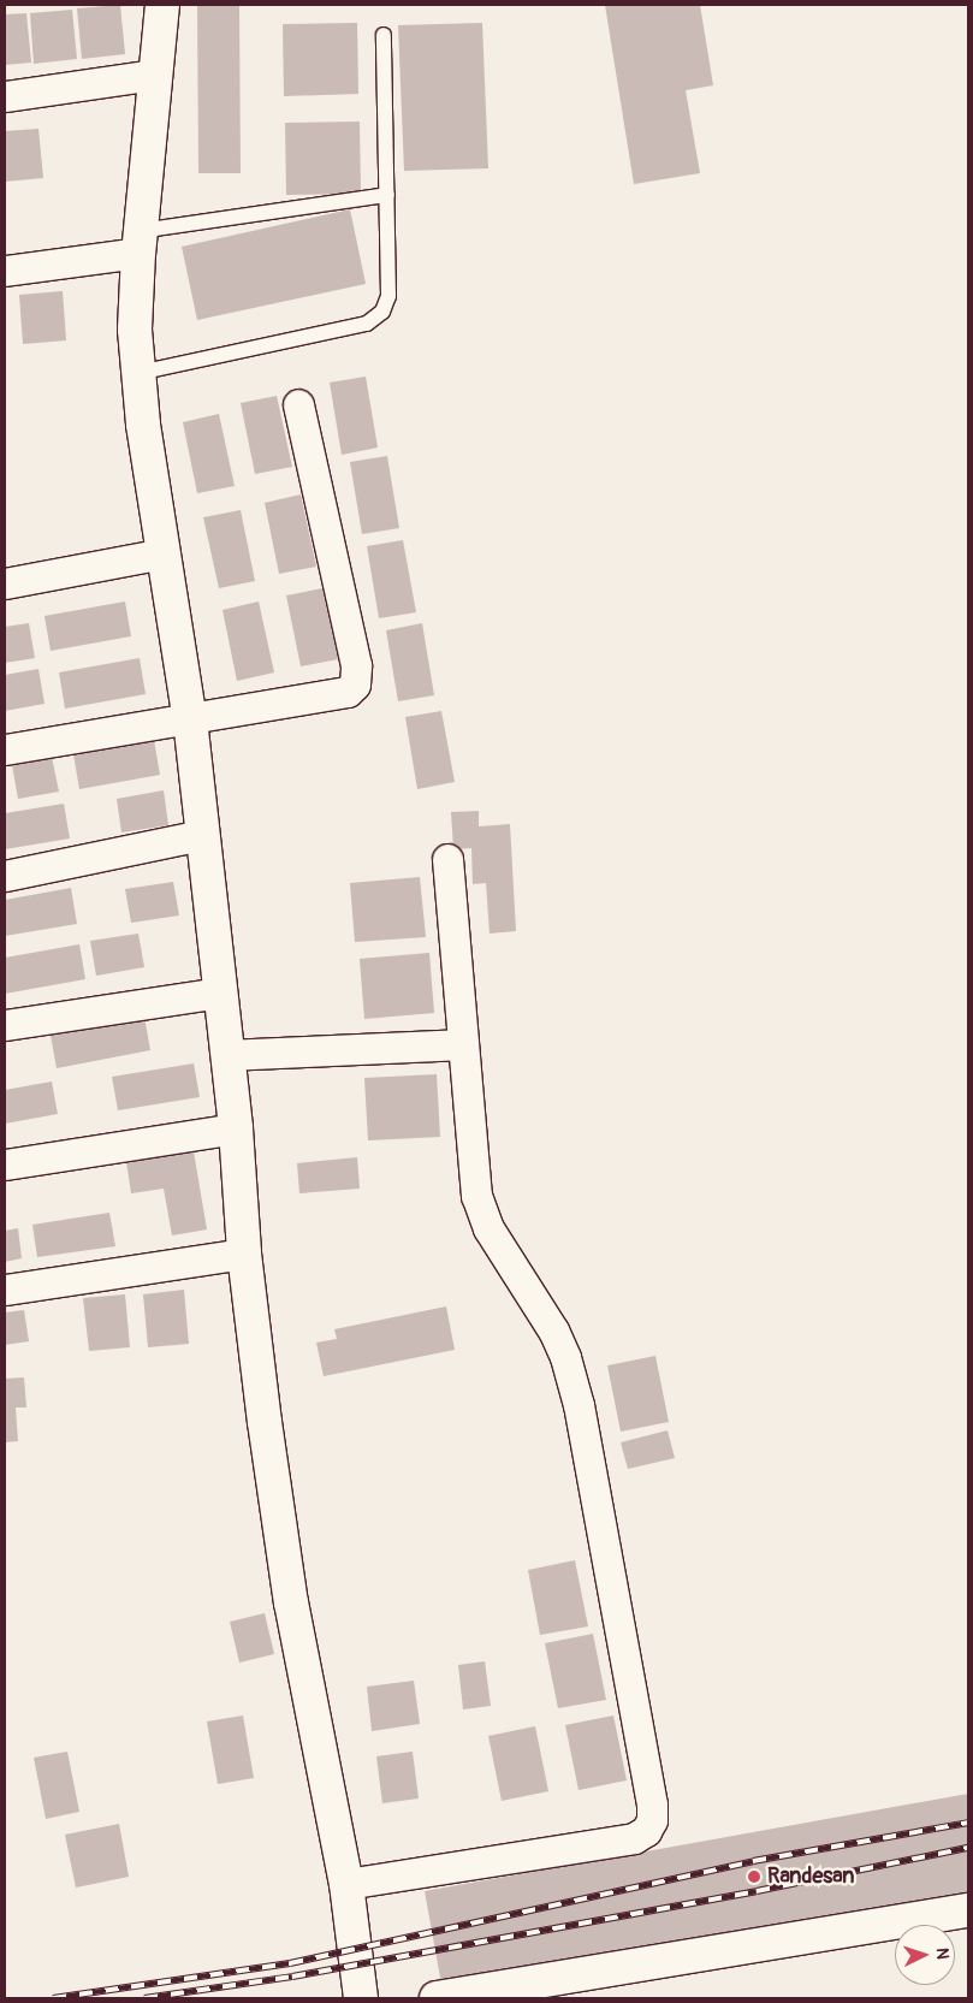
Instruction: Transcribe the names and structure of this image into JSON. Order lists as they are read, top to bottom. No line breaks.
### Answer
{"places":["Randesan"],"north":"right"}
